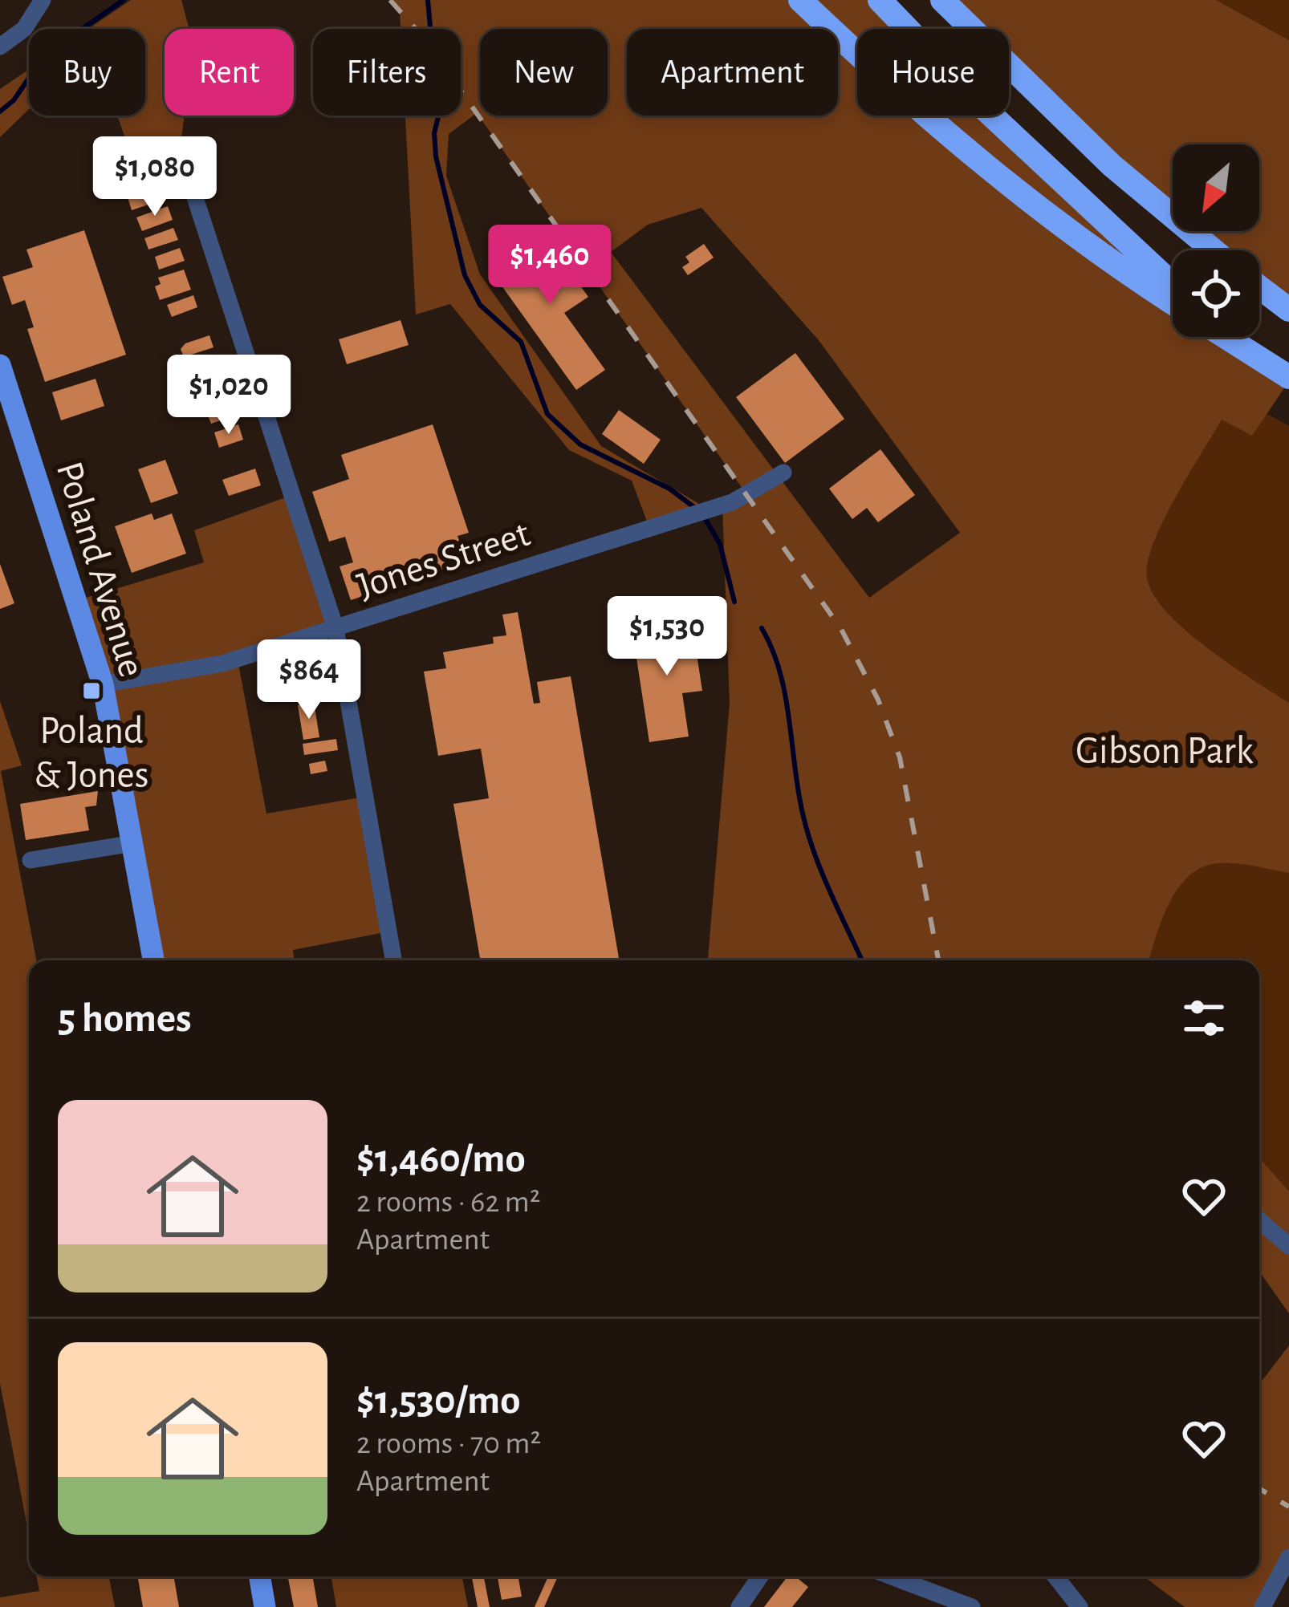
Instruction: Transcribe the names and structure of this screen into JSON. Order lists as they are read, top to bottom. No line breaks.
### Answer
{"streets":{"main road":["Poland Avenue"],"street":["Jones Street"]},"crossings":[["Jones Street","Poland Avenue"]],"parks":["Gibson Park"],"places":{"transit":["Poland & Jones"]},"north":"bottom left","page":{"chip":["Buy","Rent","Filters","New","Apartment","House"],"price":["$1,080","$1,460","$1,020","$1,530","$864"],"heading":"5 homes","list":[{"name":"$1,460/mo","note":"2 rooms · 62 m² · Apartment"},{"name":"$1,530/mo","note":"2 rooms · 70 m² · Apartment"}]}}
